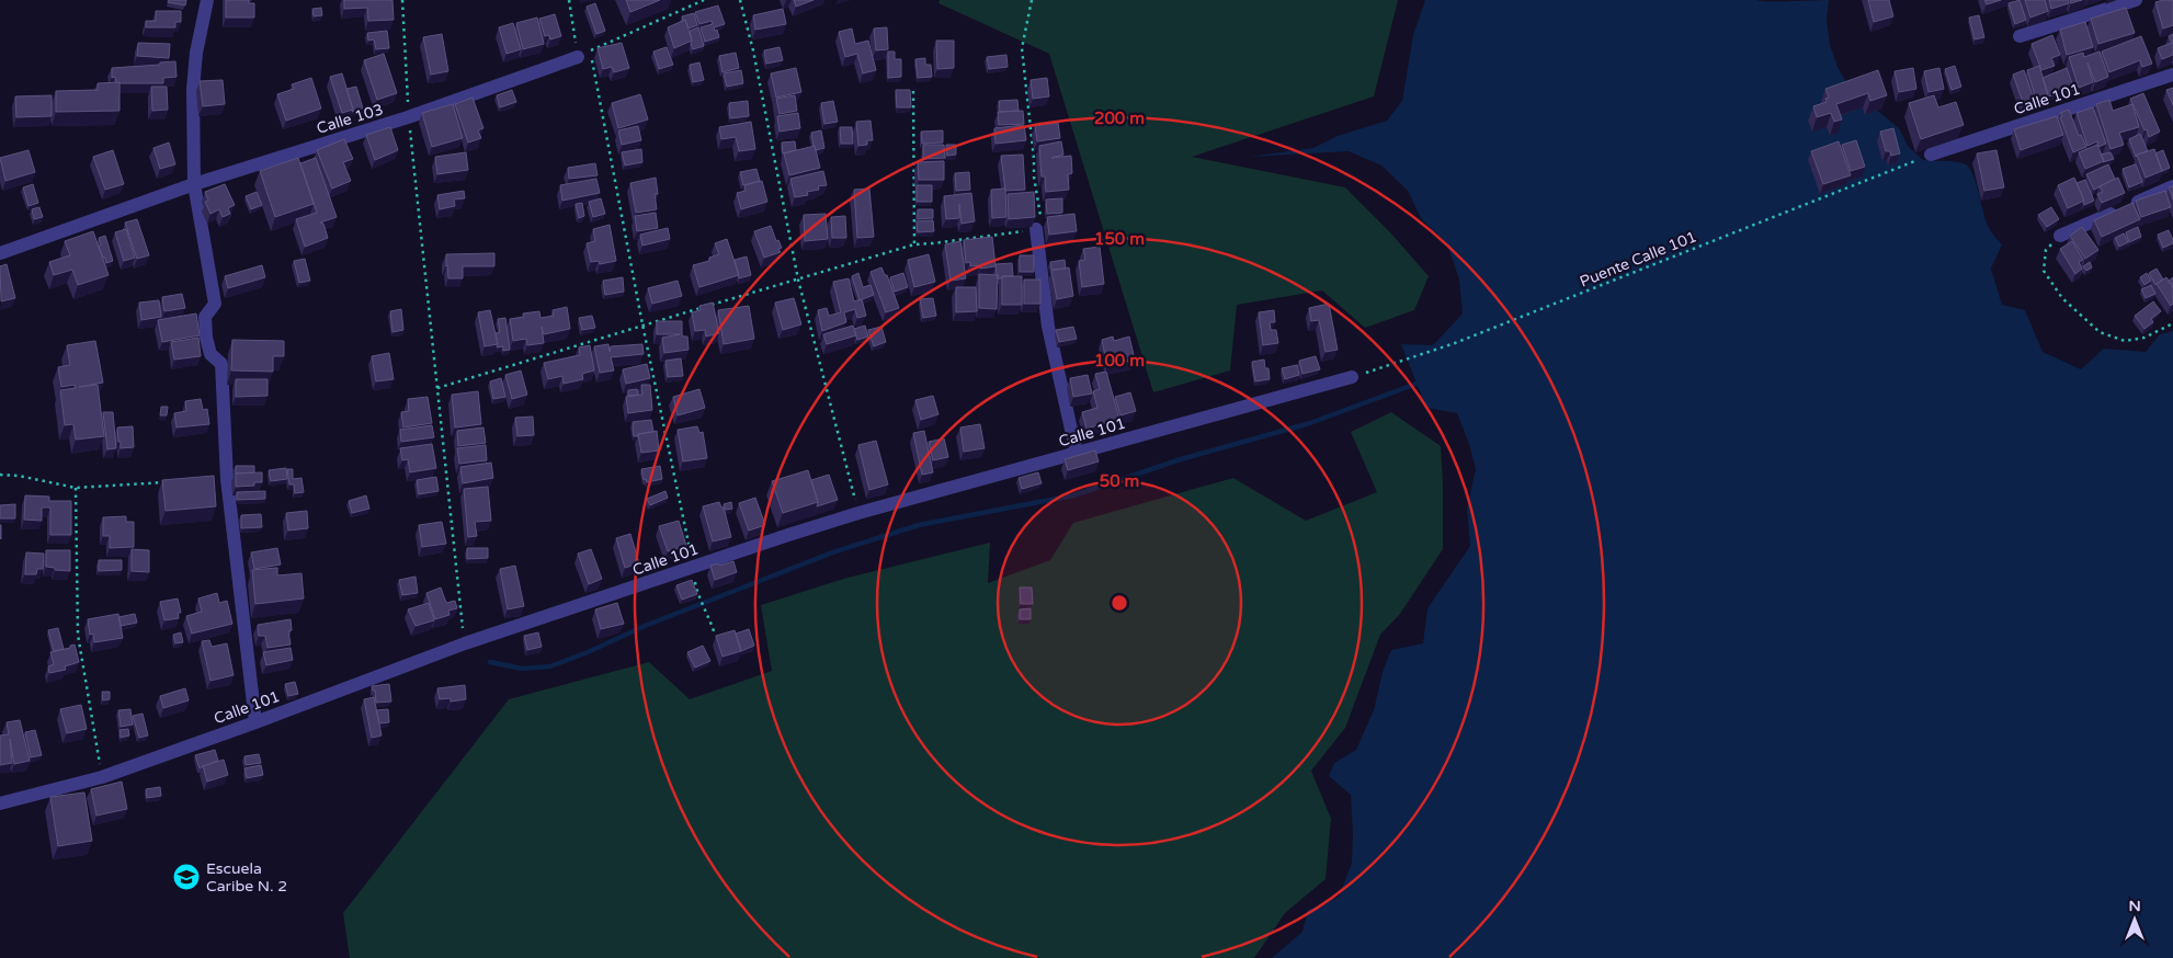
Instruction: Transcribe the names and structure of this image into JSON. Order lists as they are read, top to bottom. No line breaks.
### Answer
{"streets":{"street":["Calle 101","Calle 103"],"path":["Puente Calle 101"]},"crossings":[["Calle 101","Puente Calle 101"]],"places":{"school or university":["Escuela Caribe N. 2"]},"north":"top","rings":["200 m","150 m","100 m","50 m"]}
